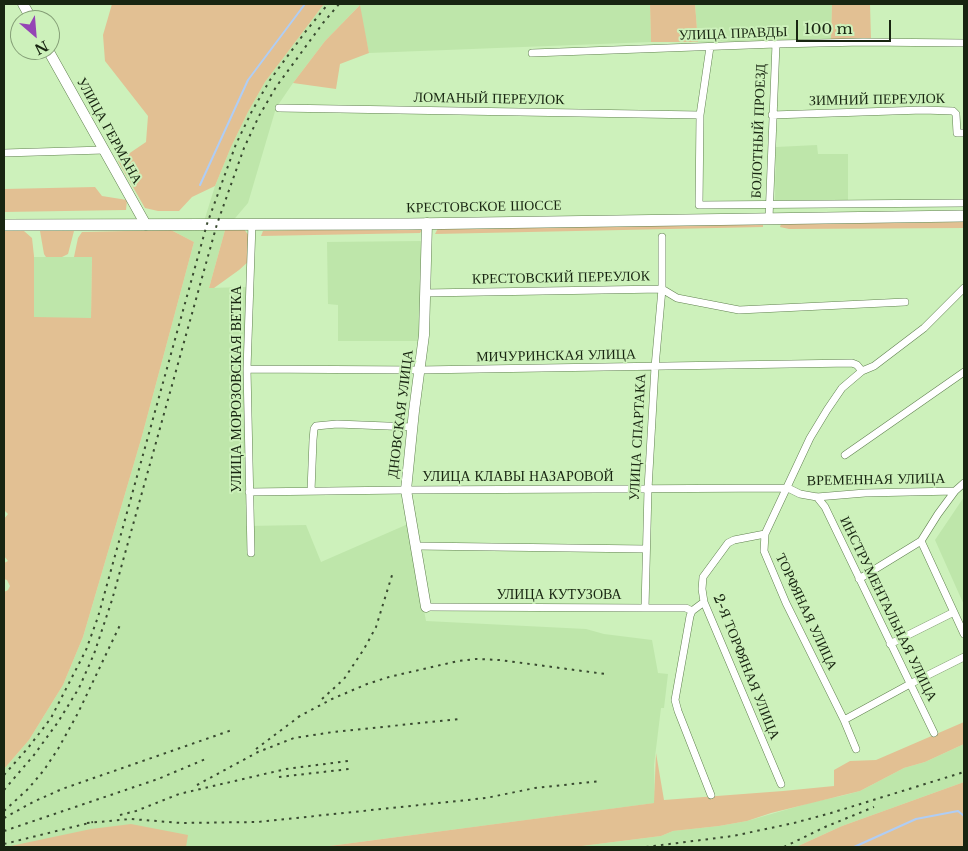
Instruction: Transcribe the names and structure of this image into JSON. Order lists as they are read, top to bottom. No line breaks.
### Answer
{"streets":{"main road":["КРЕСТОВСКОЕ ШОССЕ"],"street":["УЛИЦА ПРАВДЫ","ЛОМАНЫЙ ПЕРЕУЛОК","ЗИМНИЙ ПЕРЕУЛОК","УЛИЦА ГЕРМАНА","БОЛОТНЫЙ ПРОЕЗД","КРЕСТОВСКИЙ ПЕРЕУЛОК","МИЧУРИНСКАЯ УЛИЦА","УЛИЦА МОРОЗОВСКАЯ ВЕТКА","ДНОВСКАЯ УЛИЦА","УЛИЦА СПАРТАКА","УЛИЦА КЛАВЫ НАЗАРОВОЙ","ВРЕМЕННАЯ УЛИЦА","УЛИЦА КУТУЗОВА","ИНСТРУМЕНТАЛЬНАЯ УЛИЦА","ТОРФЯНАЯ УЛИЦА","2-Я ТОРФЯНАЯ УЛИЦА"]},"crossings":[["УЛИЦА ПРАВДЫ","БОЛОТНЫЙ ПРОЕЗД"],["ЗИМНИЙ ПЕРЕУЛОК","БОЛОТНЫЙ ПРОЕЗД"],["УЛИЦА ГЕРМАНА","КРЕСТОВСКОЕ ШОССЕ"],["БОЛОТНЫЙ ПРОЕЗД","КРЕСТОВСКОЕ ШОССЕ"],["КРЕСТОВСКОЕ ШОССЕ","УЛИЦА МОРОЗОВСКАЯ ВЕТКА"],["КРЕСТОВСКОЕ ШОССЕ","ДНОВСКАЯ УЛИЦА"],["КРЕСТОВСКИЙ ПЕРЕУЛОК","ДНОВСКАЯ УЛИЦА"],["КРЕСТОВСКИЙ ПЕРЕУЛОК","УЛИЦА СПАРТАКА"],["МИЧУРИНСКАЯ УЛИЦА","УЛИЦА МОРОЗОВСКАЯ ВЕТКА"],["МИЧУРИНСКАЯ УЛИЦА","ДНОВСКАЯ УЛИЦА"],["МИЧУРИНСКАЯ УЛИЦА","УЛИЦА СПАРТАКА"],["УЛИЦА МОРОЗОВСКАЯ ВЕТКА","УЛИЦА КЛАВЫ НАЗАРОВОЙ"],["ДНОВСКАЯ УЛИЦА","УЛИЦА КЛАВЫ НАЗАРОВОЙ"],["ДНОВСКАЯ УЛИЦА","УЛИЦА КУТУЗОВА"],["УЛИЦА СПАРТАКА","УЛИЦА КЛАВЫ НАЗАРОВОЙ"],["УЛИЦА СПАРТАКА","УЛИЦА КУТУЗОВА"],["УЛИЦА КЛАВЫ НАЗАРОВОЙ","ВРЕМЕННАЯ УЛИЦА"],["ВРЕМЕННАЯ УЛИЦА","ИНСТРУМЕНТАЛЬНАЯ УЛИЦА"],["ТОРФЯНАЯ УЛИЦА","2-Я ТОРФЯНАЯ УЛИЦА"]],"scale_bar":"100 m","north":"bottom right"}
